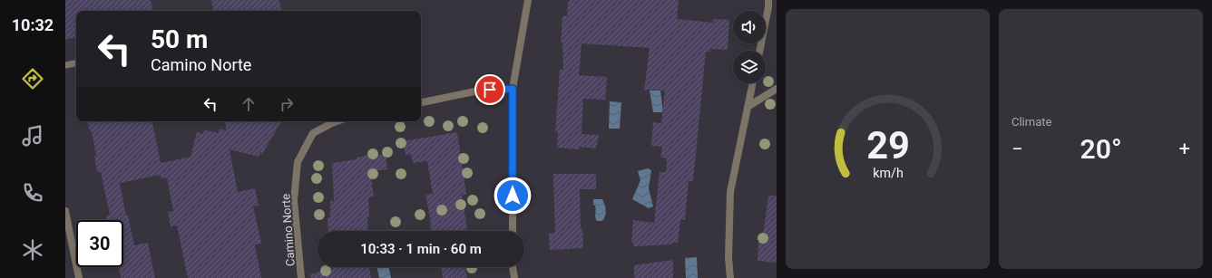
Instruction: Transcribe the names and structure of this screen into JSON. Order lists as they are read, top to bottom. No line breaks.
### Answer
{"streets":{"street":["Camino Norte"]},"page":{"tabs":"10:32","tile":"Climate","turn":["50 m","Camino Norte"],"heat":["−","20°","+"],"limit":"30","trip":"10:33 · 1 min · 60 m","gauge":["29","km/h"]}}
